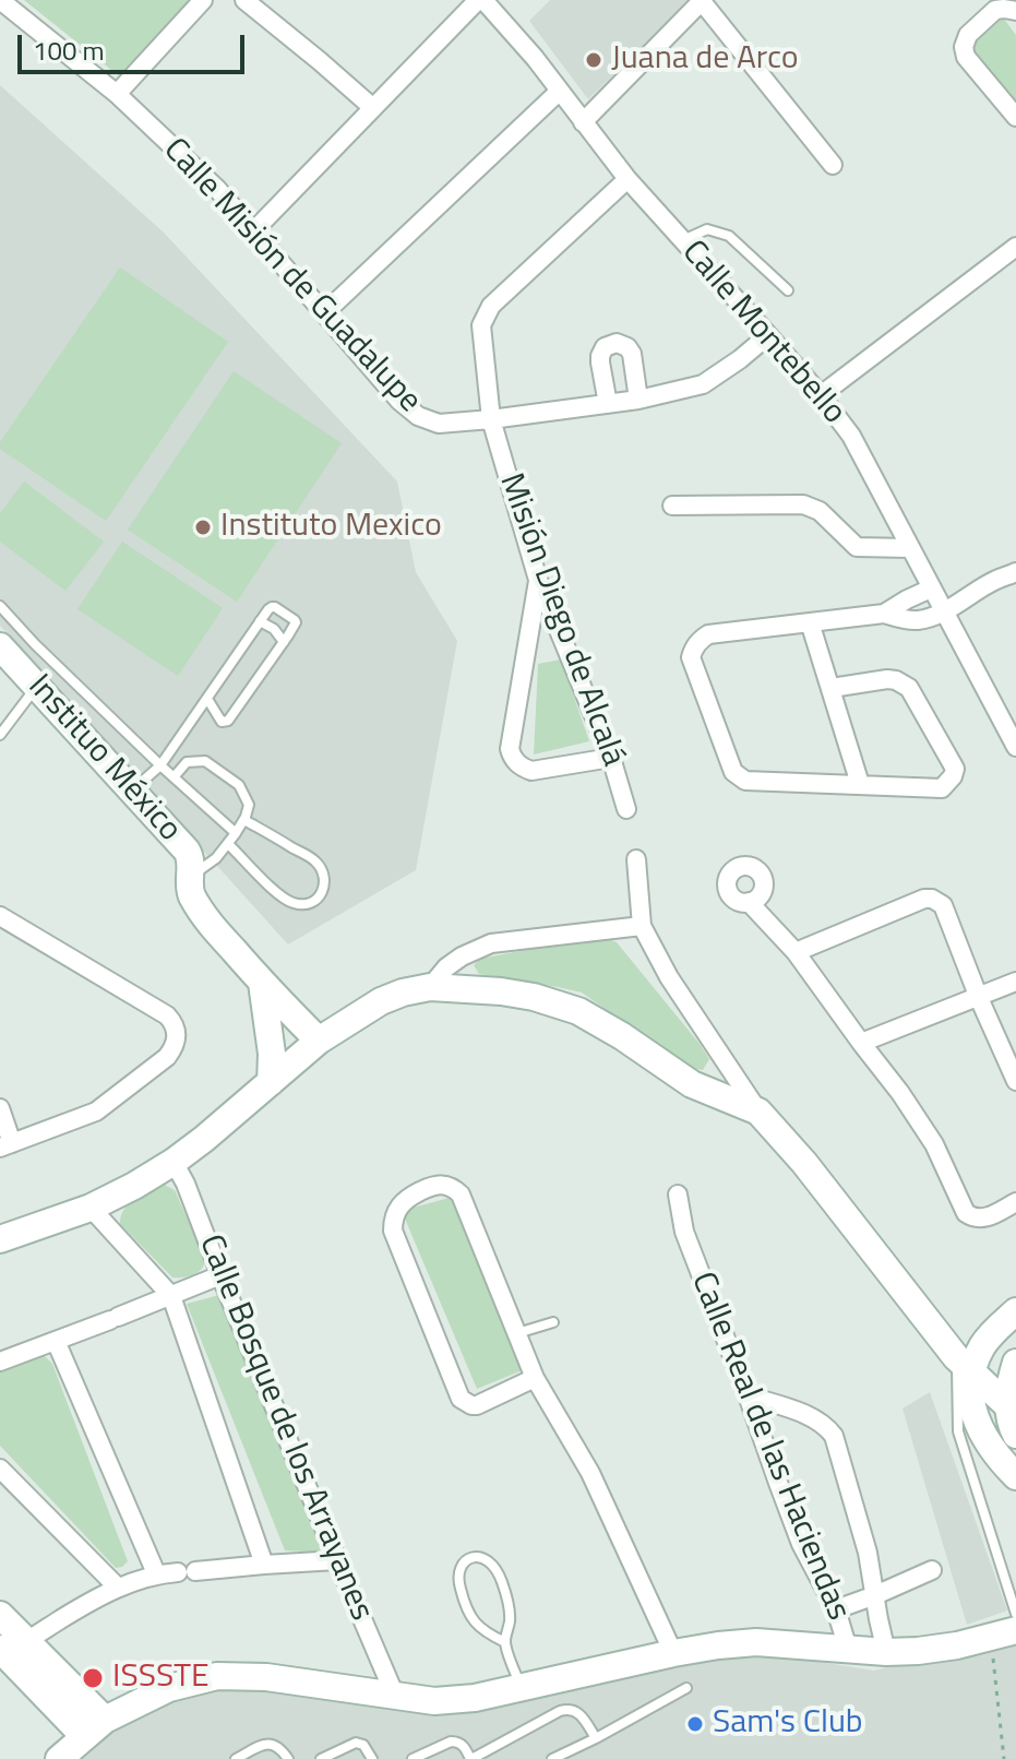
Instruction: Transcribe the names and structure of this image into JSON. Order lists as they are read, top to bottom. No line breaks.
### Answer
{"streets":{"street":["Calle Misión de Guadalupe","Calle Montebello","Misión Diego de Alcalá","Instituo México","Calle Bosque de los Arrayanes","Calle Real de las Haciendas"]},"crossings":[["Calle Misión de Guadalupe","Calle Montebello"],["Calle Misión de Guadalupe","Misión Diego de Alcalá"],["Calle Montebello","Misión Diego de Alcalá"]],"places":["Juana de Arco","Instituto Mexico","ISSSTE","Sam's Club"],"scale_bar":"100 m"}
